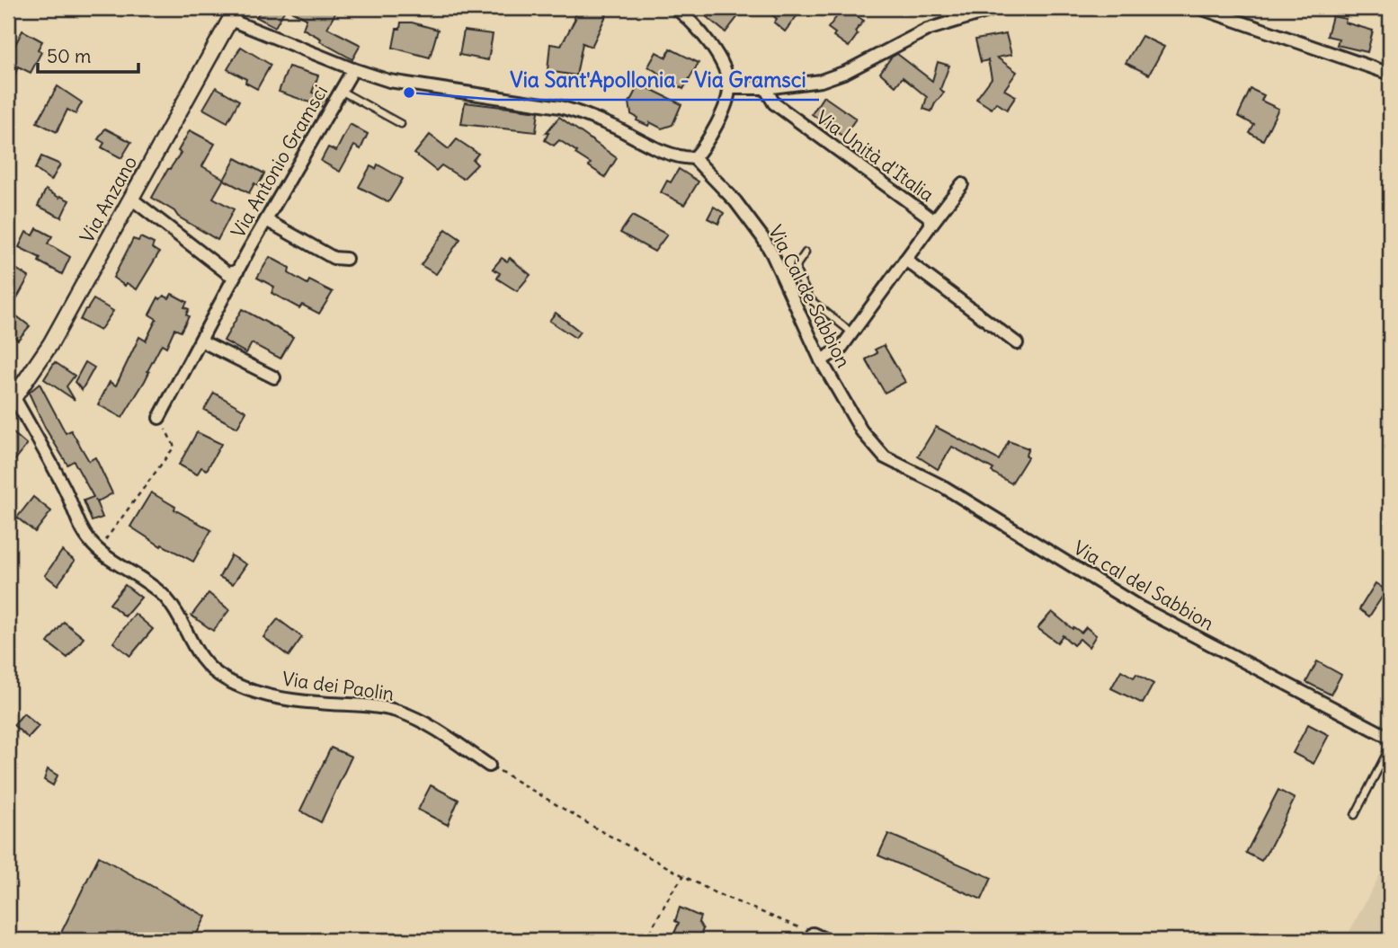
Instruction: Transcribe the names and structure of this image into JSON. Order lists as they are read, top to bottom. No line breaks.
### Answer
{"streets":{"main road":["Via Anzano"],"street":["Via Unità d'Italia","Via Antonio Gramsci","Via Cal de Sabbion","Via cal del Sabbion","Via dei Paolin"]},"crossings":[["Via Unità d'Italia","Via Cal de Sabbion"],["Via Anzano","Via dei Paolin"],["Via Cal de Sabbion","Via cal del Sabbion"]],"places":["Via Sant'Apollonia - Via Gramsci"],"scale_bar":"50 m"}
